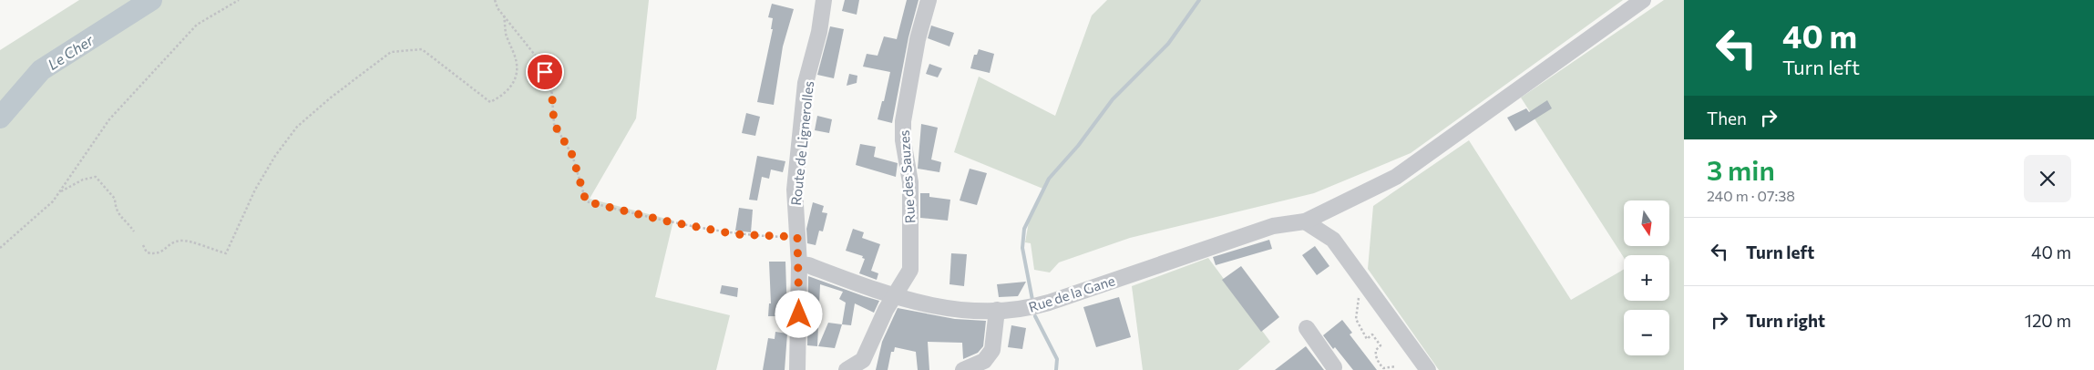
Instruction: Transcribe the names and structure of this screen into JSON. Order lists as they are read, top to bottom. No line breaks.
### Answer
{"streets":{"street":["Route de Lignerolles","Rue des Sauzes","Rue de la Gane"]},"crossings":[["Route de Lignerolles","Rue de la Gane"],["Rue des Sauzes","Rue de la Gane"]],"water":["Le Cher"],"north":"bottom","page":{"turn":["40 m","Turn left"],"then":"Then","heading":["3 min","240 m · 07:38"],"map_buttons":["+","−"],"list":[{"name":"Turn left","value":"40 m"},{"name":"Turn right","value":"120 m"}]}}
